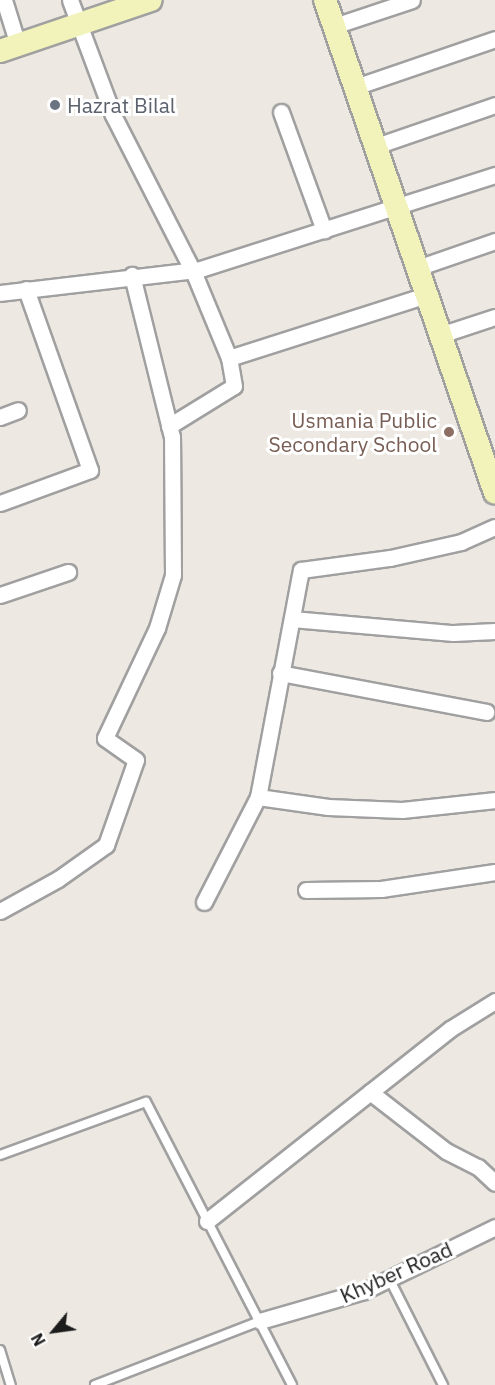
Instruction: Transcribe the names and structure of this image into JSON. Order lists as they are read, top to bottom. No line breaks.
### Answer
{"streets":{"street":["Khyber Road"]},"places":["Hazrat Bilal","Usmania Public Secondary School"],"north":"bottom left"}
